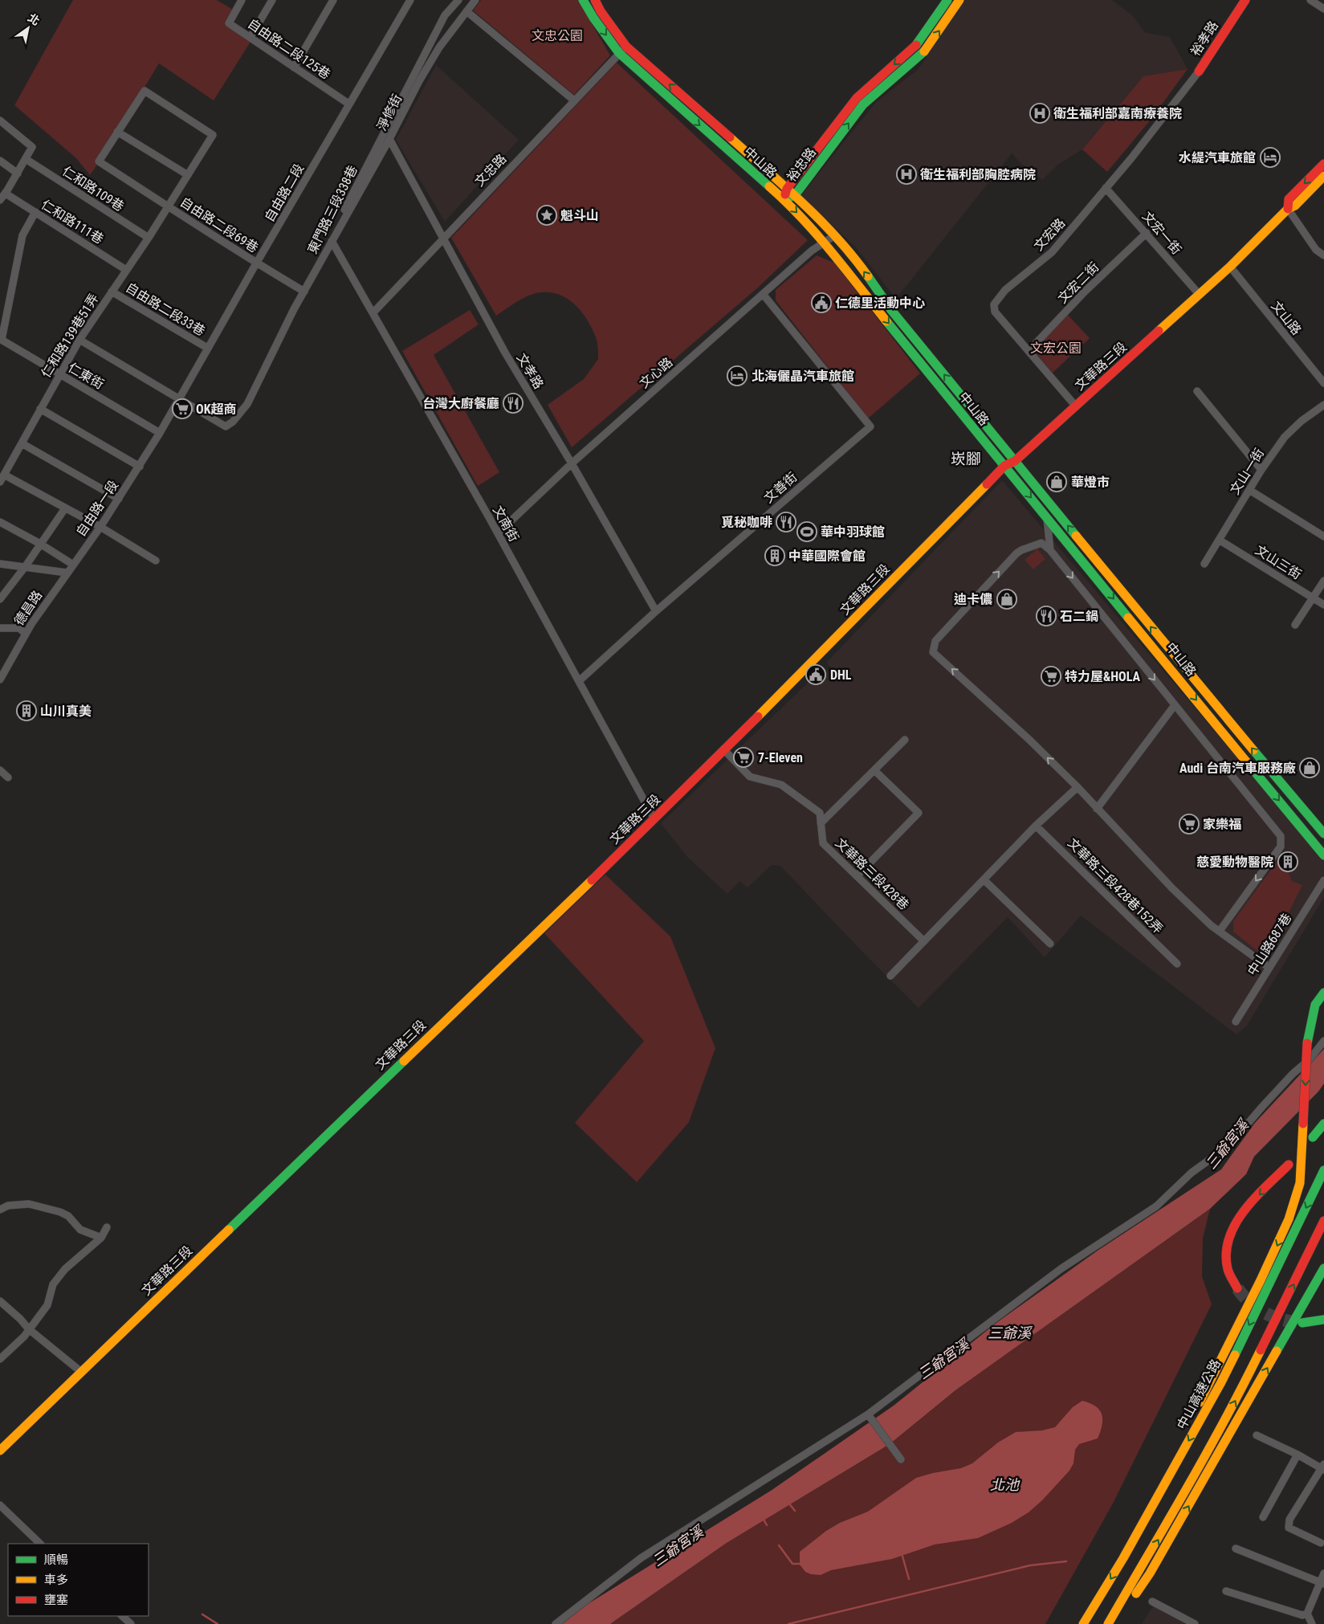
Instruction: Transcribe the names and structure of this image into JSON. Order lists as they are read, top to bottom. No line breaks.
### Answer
{"streets":{"main road":["裕孝路","中山路","裕忠路","文華路三段","中山高速公路"],"street":["自由路二段125巷","淨修街","文忠路","仁和路109巷","自由路二段","東門路三段338巷","仁和路111巷","自由路二段69巷","文宏一街","文宏路","文宏二街","自由路二段33巷","文山路","仁和路139巷51弄","文孝路","文心路","仁東街","文山一街","文善街","自由路一段","文南街","文山三街","德昌路","文華路三段428巷","文華路三段428巷152弄","中山路687巷"]},"crossings":[["裕孝路","文宏路"],["自由路二段125巷","自由路二段"],["淨修街","東門路三段338巷"],["淨修街","文孝路"],["淨修街","文南街"],["中山路","裕忠路"],["中山路","文忠路"],["中山路","文華路三段"],["中山路","文心路"],["文忠路","文孝路"],["文忠路","文南街"],["仁和路109巷","仁和路139巷51弄"],["自由路二段","東門路三段338巷"],["自由路二段","自由路二段69巷"],["自由路二段","自由路二段33巷"],["自由路二段","自由路一段"],["東門路三段338巷","自由路二段69巷"],["東門路三段338巷","自由路一段"],["東門路三段338巷","文南街"],["仁和路111巷","仁和路139巷51弄"],["自由路二段69巷","仁和路139巷51弄"],["文宏一街","文宏路"],["文宏一街","文宏二街"],["文宏一街","文華路三段"],["文宏路","文宏二街"],["文宏路","文華路三段"],["自由路二段33巷","仁和路139巷51弄"],["文山路","文華路三段"],["仁和路139巷51弄","仁東街"],["文華路三段","文南街"],["文華路三段","文華路三段428巷"],["文孝路","文心路"],["文孝路","文善街"],["文心路","文善街"],["文心路","文南街"],["仁東街","自由路一段"],["文山一街","文山三街"],["文善街","文南街"],["自由路一段","德昌路"]],"districts":["崁腳"],"water":["三爺宮溪","三爺溪","北池"],"parks":["文忠公園","文宏公園"],"places":{"hospital":["衛生福利部嘉南療養院","衛生福利部胸腔病院"],"hotel":["水緹汽車旅館","北海儷晶汽車旅館"],"place":["魁斗山"],"public building":["仁德里活動中心","DHL"],"restaurant":["台灣大廚餐廳","覓秘咖啡","石二鍋"],"supermarket":["OK超商","特力屋&HOLA","7-Eleven","家樂福"],"shop":["華燈市","迪卡儂","Audi 台南汽車服務廠"],"sports":["華中羽球館"],"building":["中華國際會館","山川真美","慈愛動物醫院"]},"legend":["順暢","車多","壅塞"],"north":"top right"}
